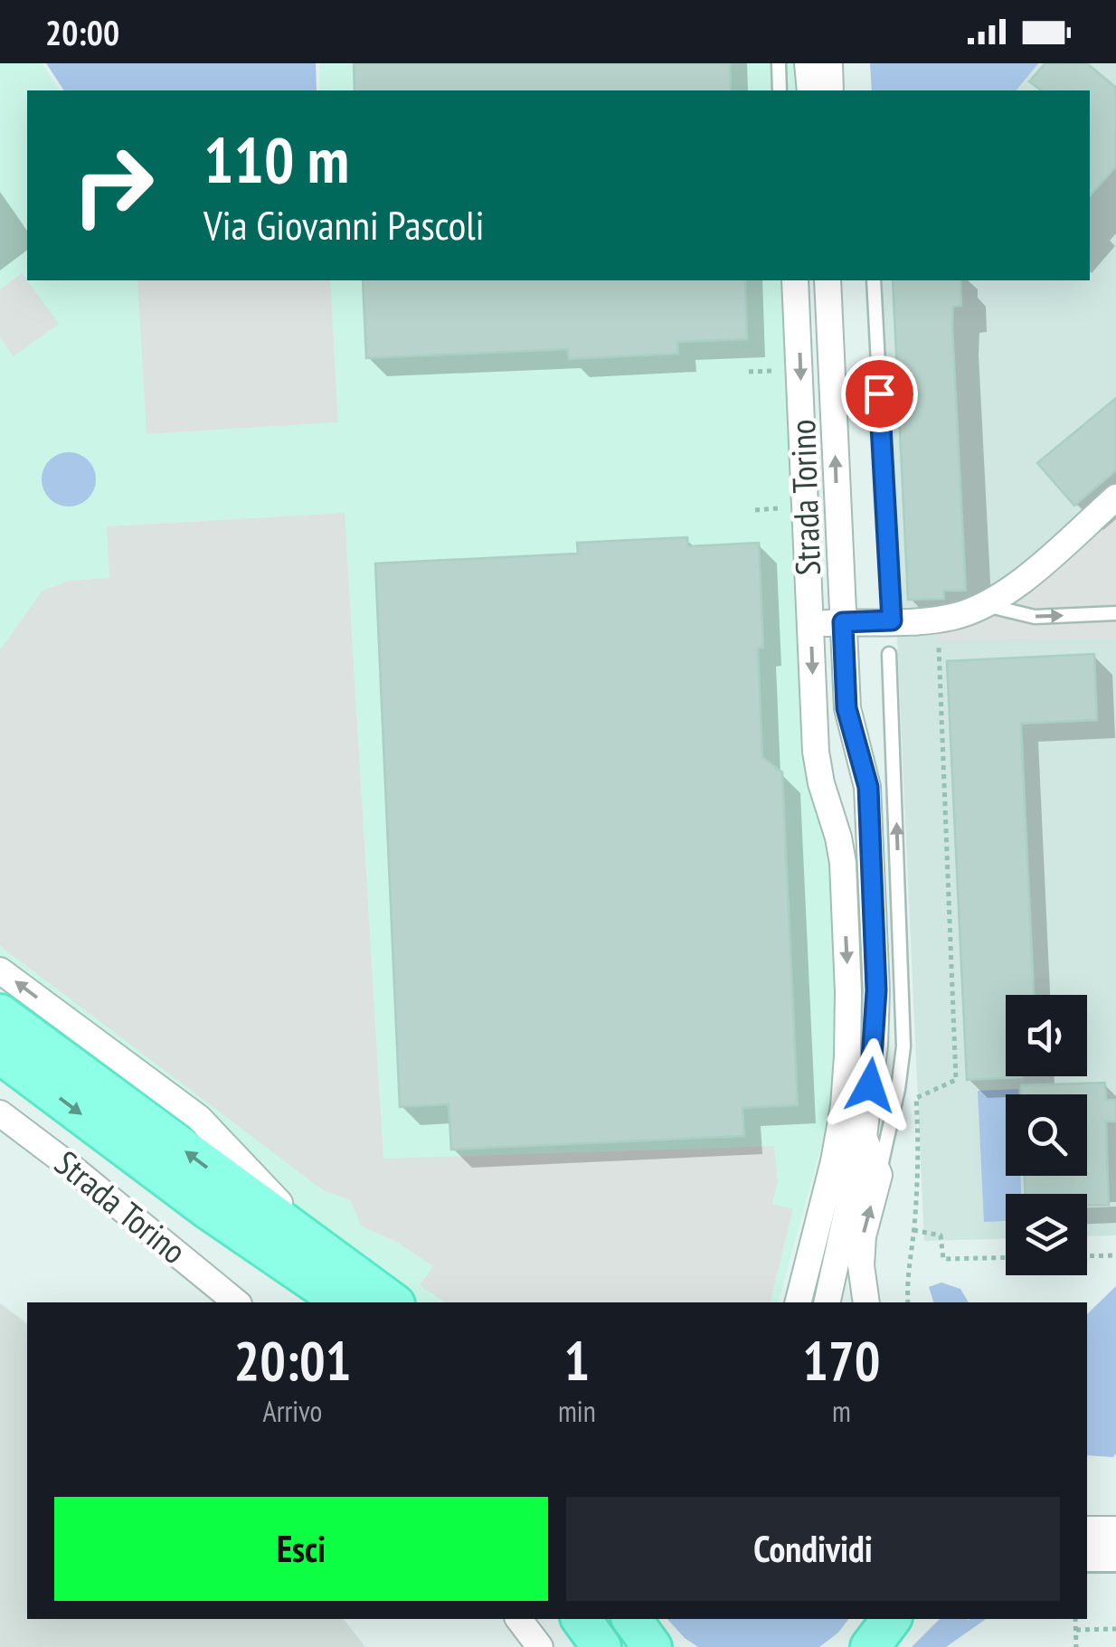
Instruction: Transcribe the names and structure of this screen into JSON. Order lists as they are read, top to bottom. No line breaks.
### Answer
{"streets":{"street":["Strada Torino"]},"page":{"status":"20:00","turn":["110 m","Via Giovanni Pascoli"],"eta":["20:01","Arrivo","1","min","170","m"],"buttons":["Esci","Condividi"]}}
